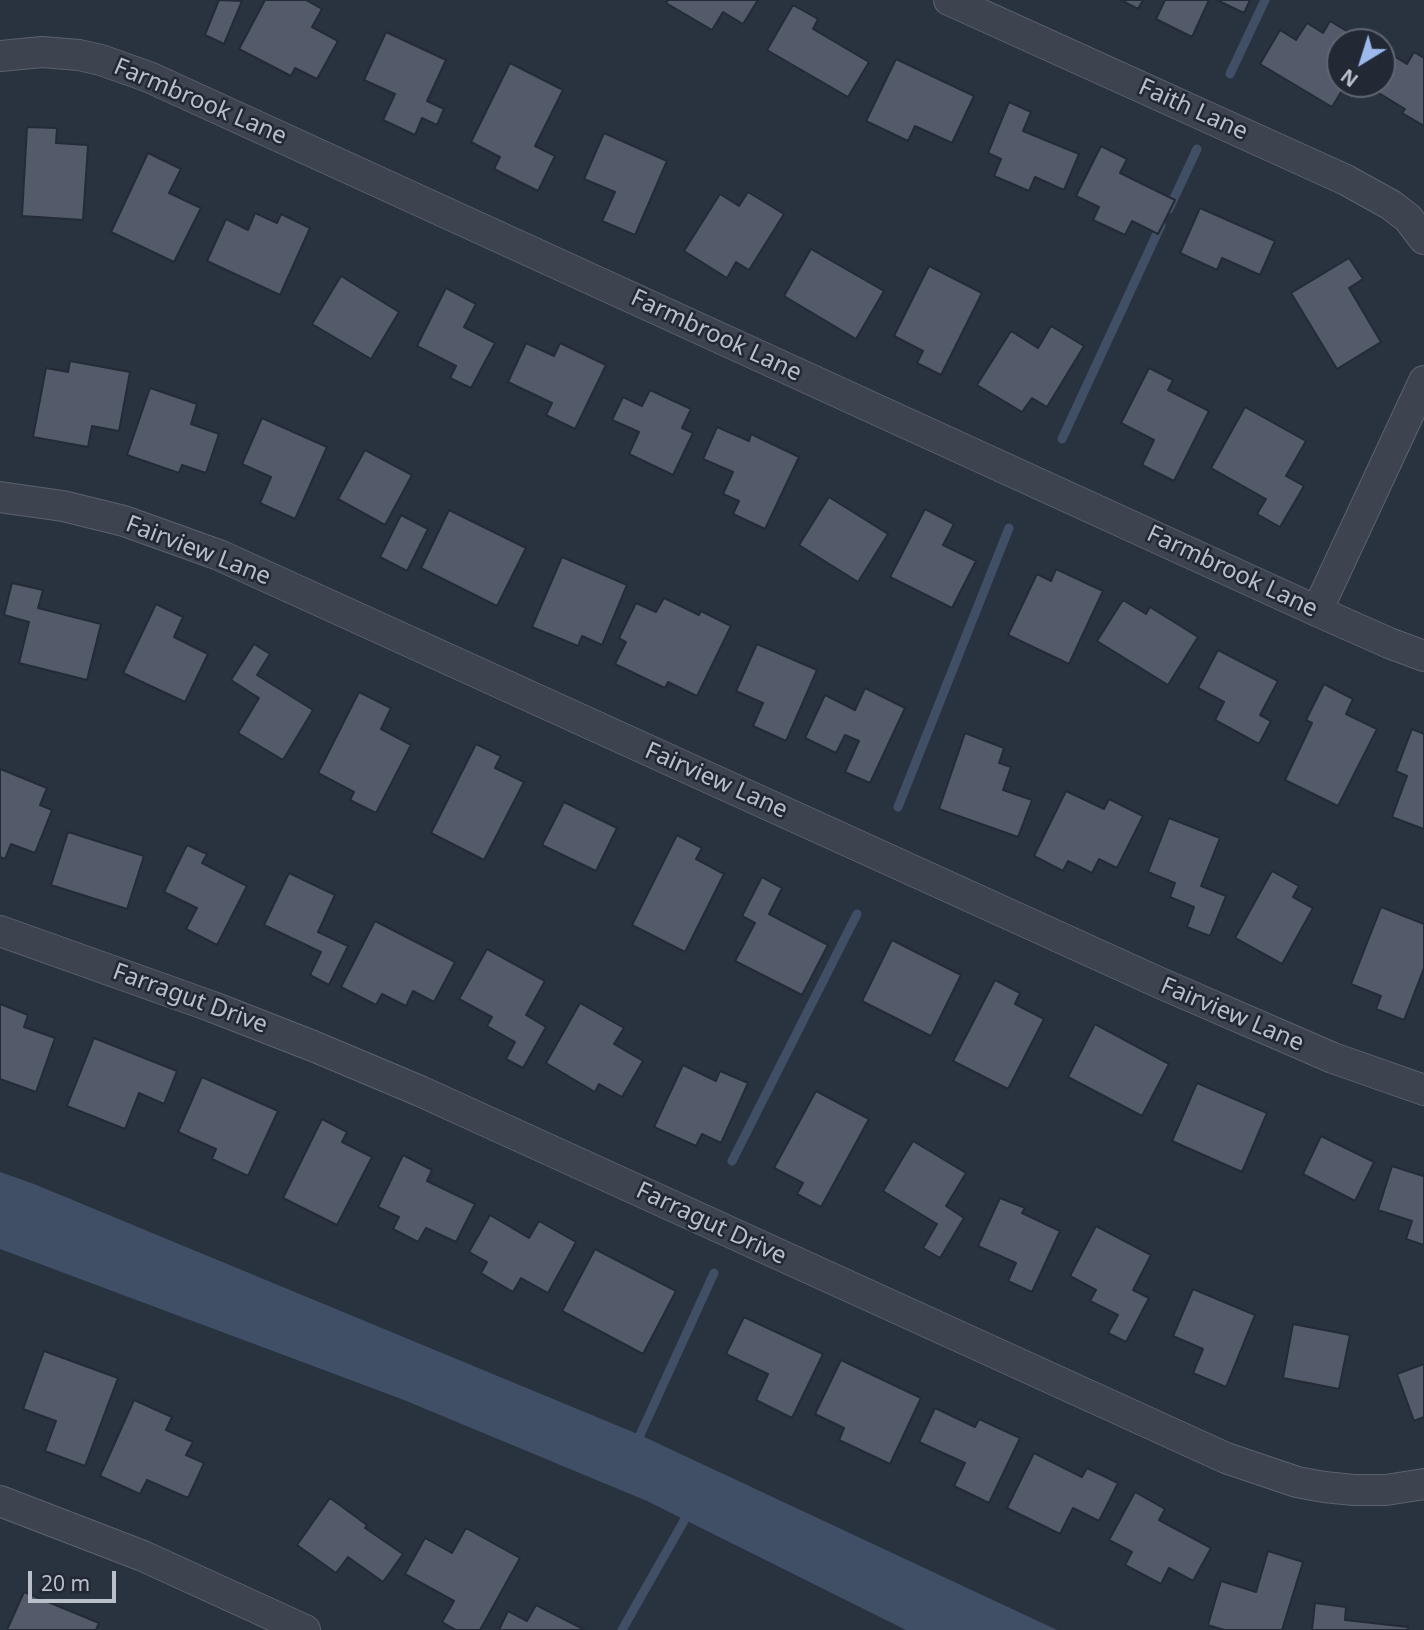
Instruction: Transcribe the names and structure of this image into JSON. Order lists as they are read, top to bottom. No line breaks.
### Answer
{"streets":{"street":["Farmbrook Lane","Faith Lane","Fairview Lane","Farragut Drive"]},"scale_bar":"20 m","north":"bottom left"}
